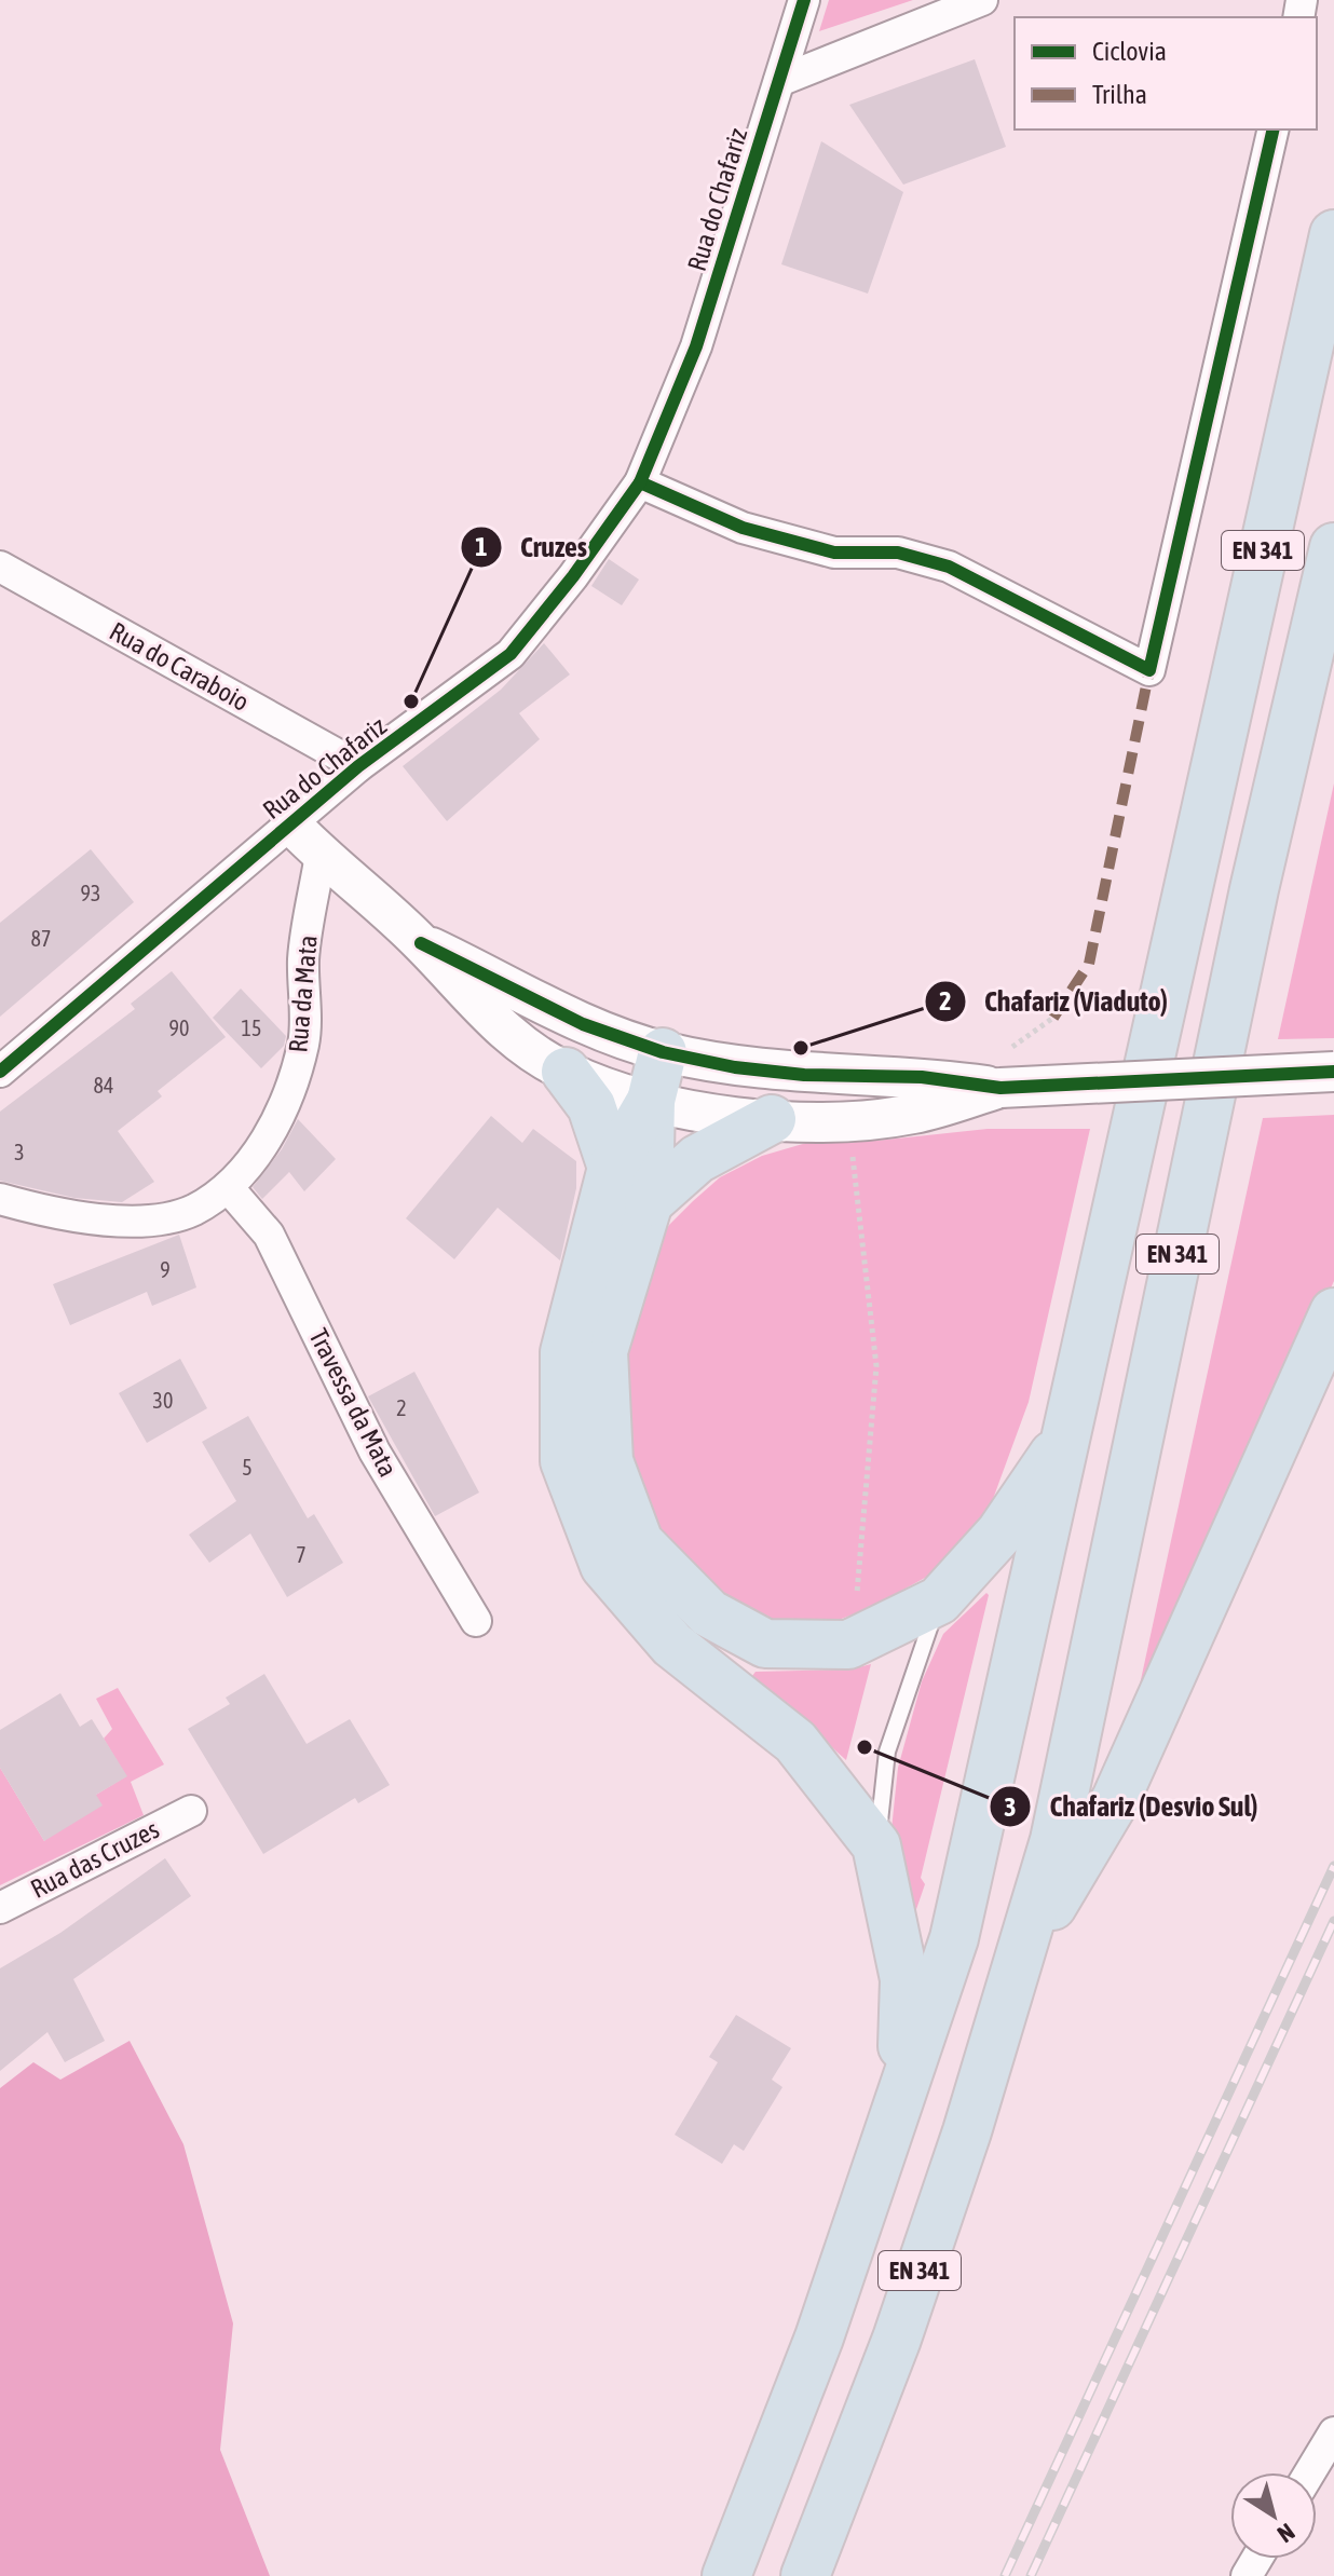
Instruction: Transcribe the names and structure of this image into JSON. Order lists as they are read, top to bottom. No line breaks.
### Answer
{"streets":{"highway":["EN 341"],"street":["Rua do Chafariz","Rua do Caraboio","Rua da Mata","Travessa da Mata","Rua das Cruzes"]},"crossings":[["Rua do Chafariz","Rua do Caraboio"],["Rua da Mata","Travessa da Mata"]],"places":["Cruzes","Chafariz (Viaduto)","Chafariz (Desvio Sul)"],"house_numbers":["93","87","90","15","84","3","9","30","2","5","7"],"legend":["Ciclovia","Trilha"],"north":"bottom right"}
